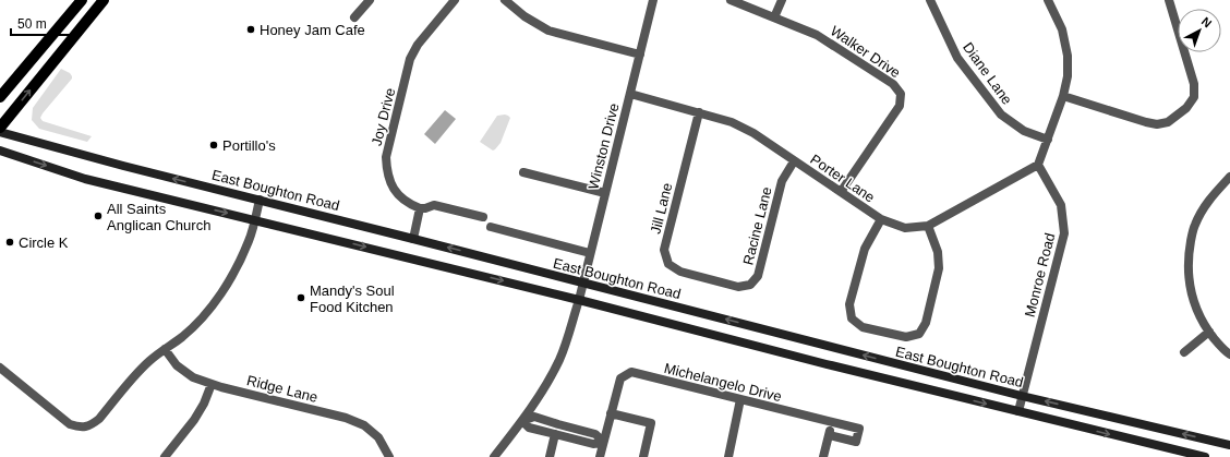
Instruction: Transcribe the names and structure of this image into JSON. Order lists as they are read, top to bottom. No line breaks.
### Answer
{"streets":{"main road":["East Boughton Road"],"street":["Walker Drive","Diane Lane","Joy Drive","Winston Drive","Porter Lane","Jill Lane","Racine Lane","Monroe Road","Michelangelo Drive","Ridge Lane"]},"crossings":[["Walker Drive","Porter Lane"],["Winston Drive","Porter Lane"],["Winston Drive","East Boughton Road"],["Porter Lane","Jill Lane"],["Porter Lane","Racine Lane"],["Porter Lane","Monroe Road"],["East Boughton Road","Monroe Road"],["Jill Lane","Racine Lane"]],"places":["Honey Jam Cafe","Portillo's","All Saints Anglican Church","Circle K","Mandy's Soul Food Kitchen"],"scale_bar":"50 m","north":"top right"}
